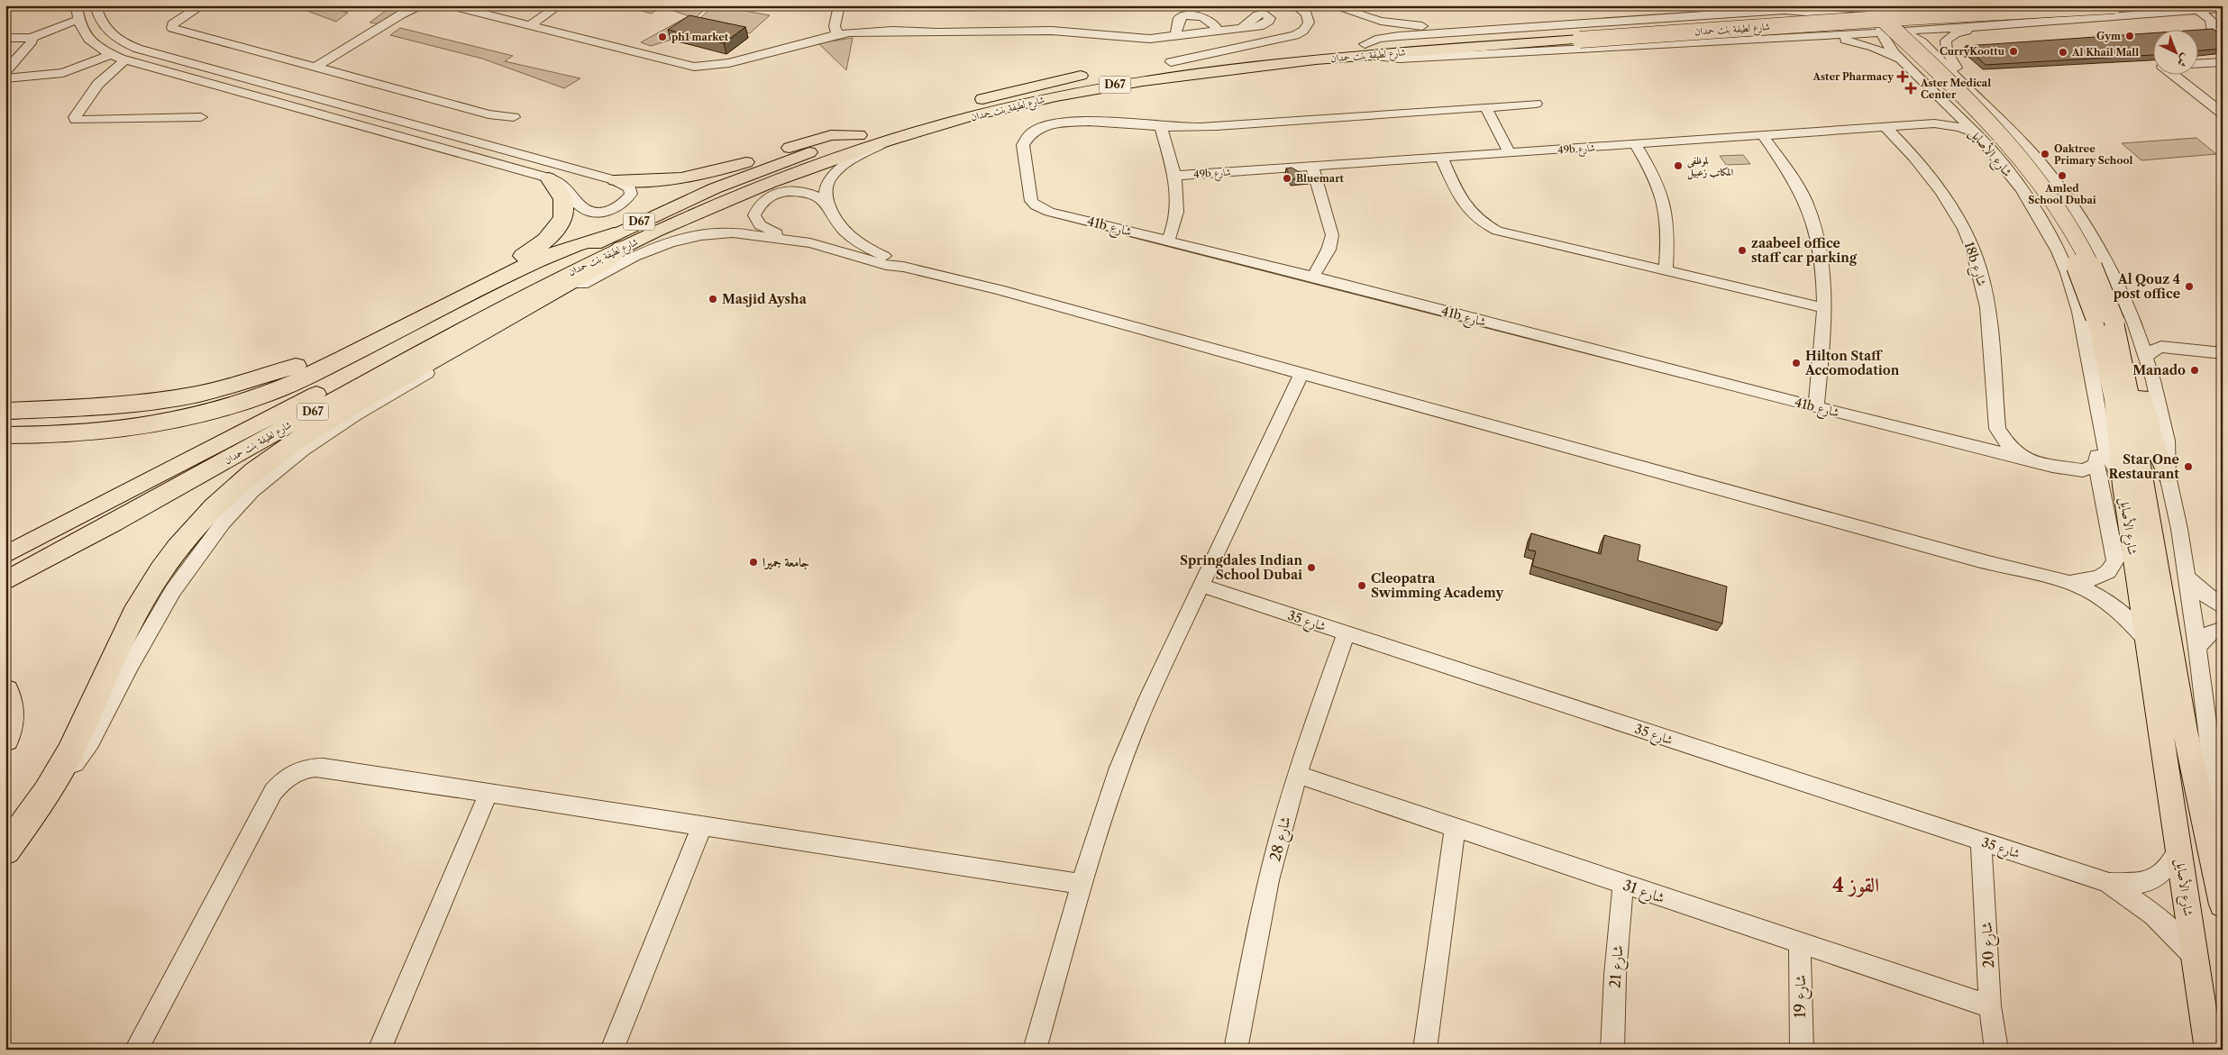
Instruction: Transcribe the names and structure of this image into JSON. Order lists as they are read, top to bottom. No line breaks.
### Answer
{"streets":{"main road":["شارع لطيفة بنت حمدان","D67","شارع الأصايل"],"street":["49b شارع","41b شارع","18b شارع","شارع 35","شارع 28","شارع 31","شارع 20","شارع 21","شارع 19"]},"crossings":[["49b شارع","شارع الأصايل"],["49b شارع","18b شارع"],["شارع الأصايل","شارع 35"],["41b شارع","18b شارع"],["شارع 35","شارع 28"],["شارع 35","شارع 20"],["شارع 28","شارع 31"],["شارع 31","شارع 20"],["شارع 31","شارع 21"],["شارع 31","شارع 19"]],"districts":["القوز 4"],"places":{"other":["Gym","ph1 market","CurryKoottu","Al Khail Mall","Oaktree Primary School","لموظفي المكاتب زعبيل","Amled School Dubai","Bluemart","zaabeel office staff car parking","Al Qouz 4 post office","Masjid Aysha","Hilton Staff Accomodation","Manado","Star One Restaurant","جامعة جميرا","Springdales Indian School Dubai","Cleopatra Swimming Academy"],"health":["Aster Pharmacy","Aster Medical Center"]},"north":"bottom right"}
